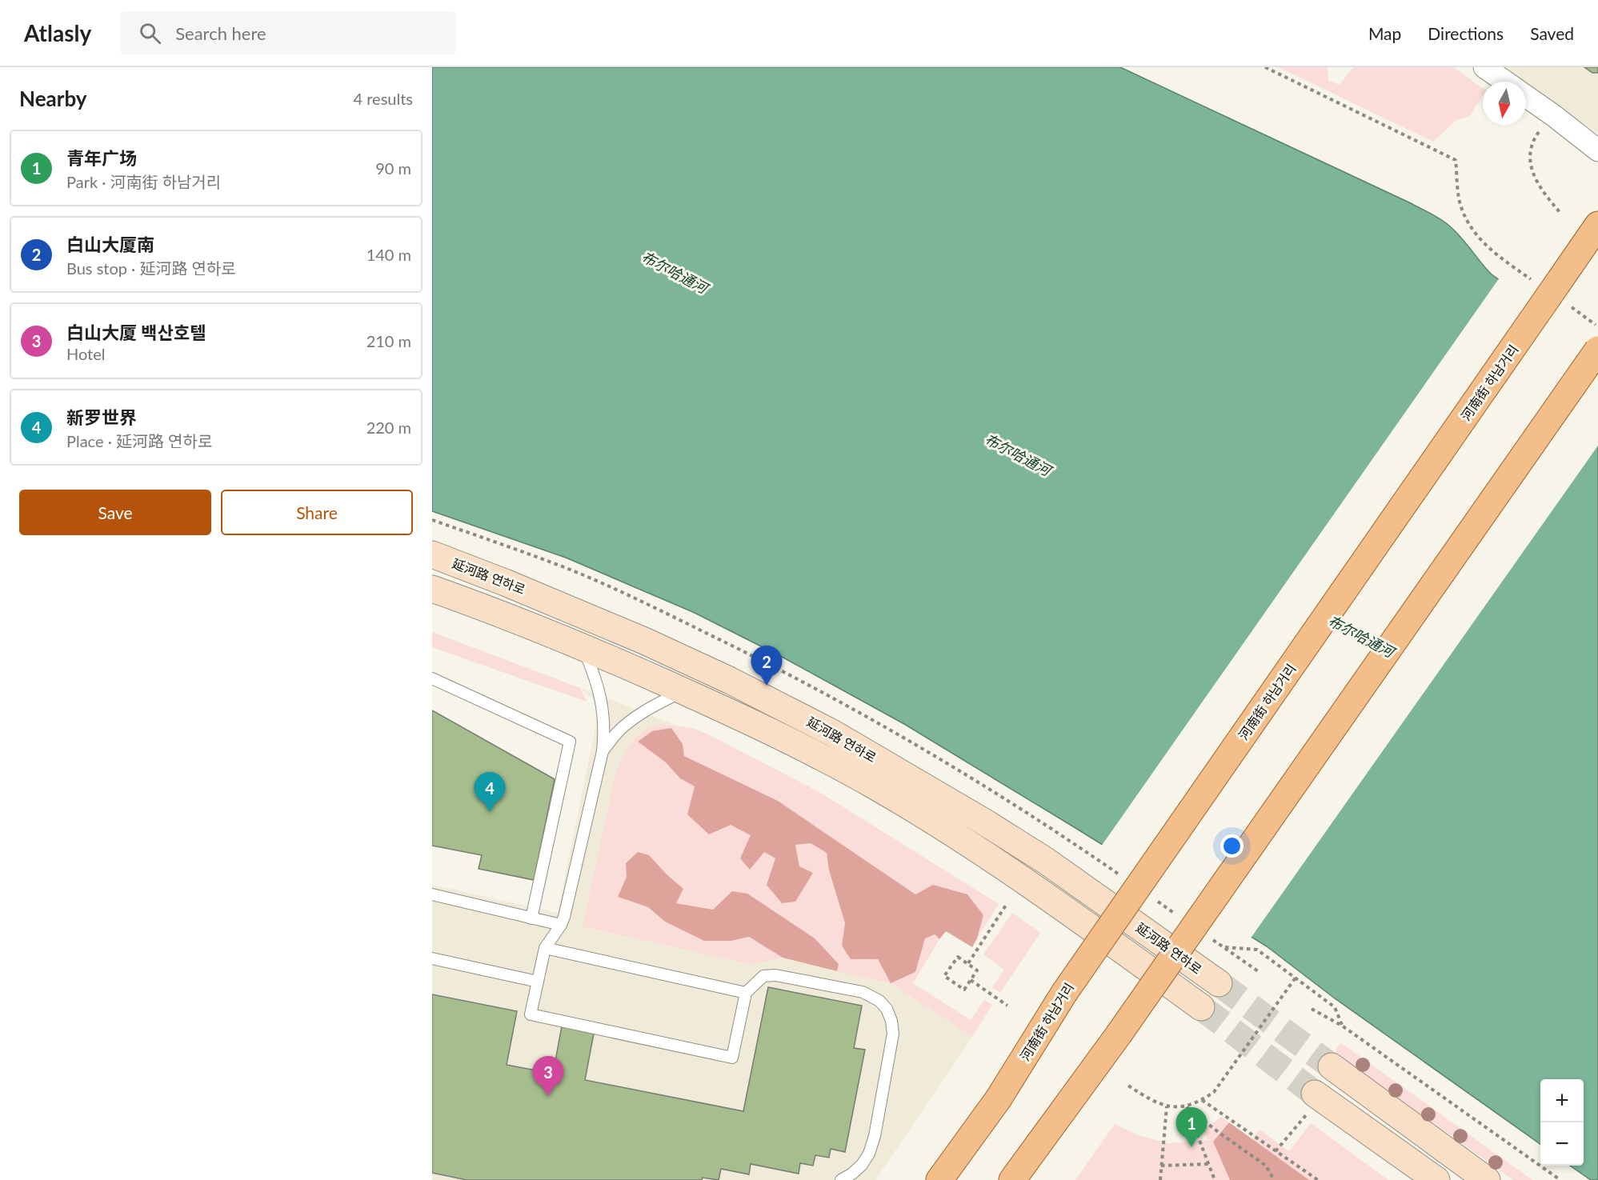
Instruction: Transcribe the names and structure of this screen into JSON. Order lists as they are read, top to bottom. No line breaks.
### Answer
{"streets":{"main road":["河南街 하남거리","延河路 연하로"]},"water":["布尔哈通河"],"north":"bottom","page":{"header":"Atlasly","search":"Search here","nav":["Map","Directions","Saved"],"heading":["Nearby","4 results"],"list":[{"mark":"1","name":"青年广场","note":"Park · 河南街 하남거리","value":"90 m"},{"mark":"2","name":"白山大厦南","note":"Bus stop · 延河路 연하로","value":"140 m"},{"mark":"3","name":"白山大厦 백산호텔","note":"Hotel","value":"210 m"},{"mark":"4","name":"新罗世界","note":"Place · 延河路 연하로","value":"220 m"}],"buttons":["Save","Share"],"pins":["2","4","3","1"],"map_buttons":["+","−"]}}
